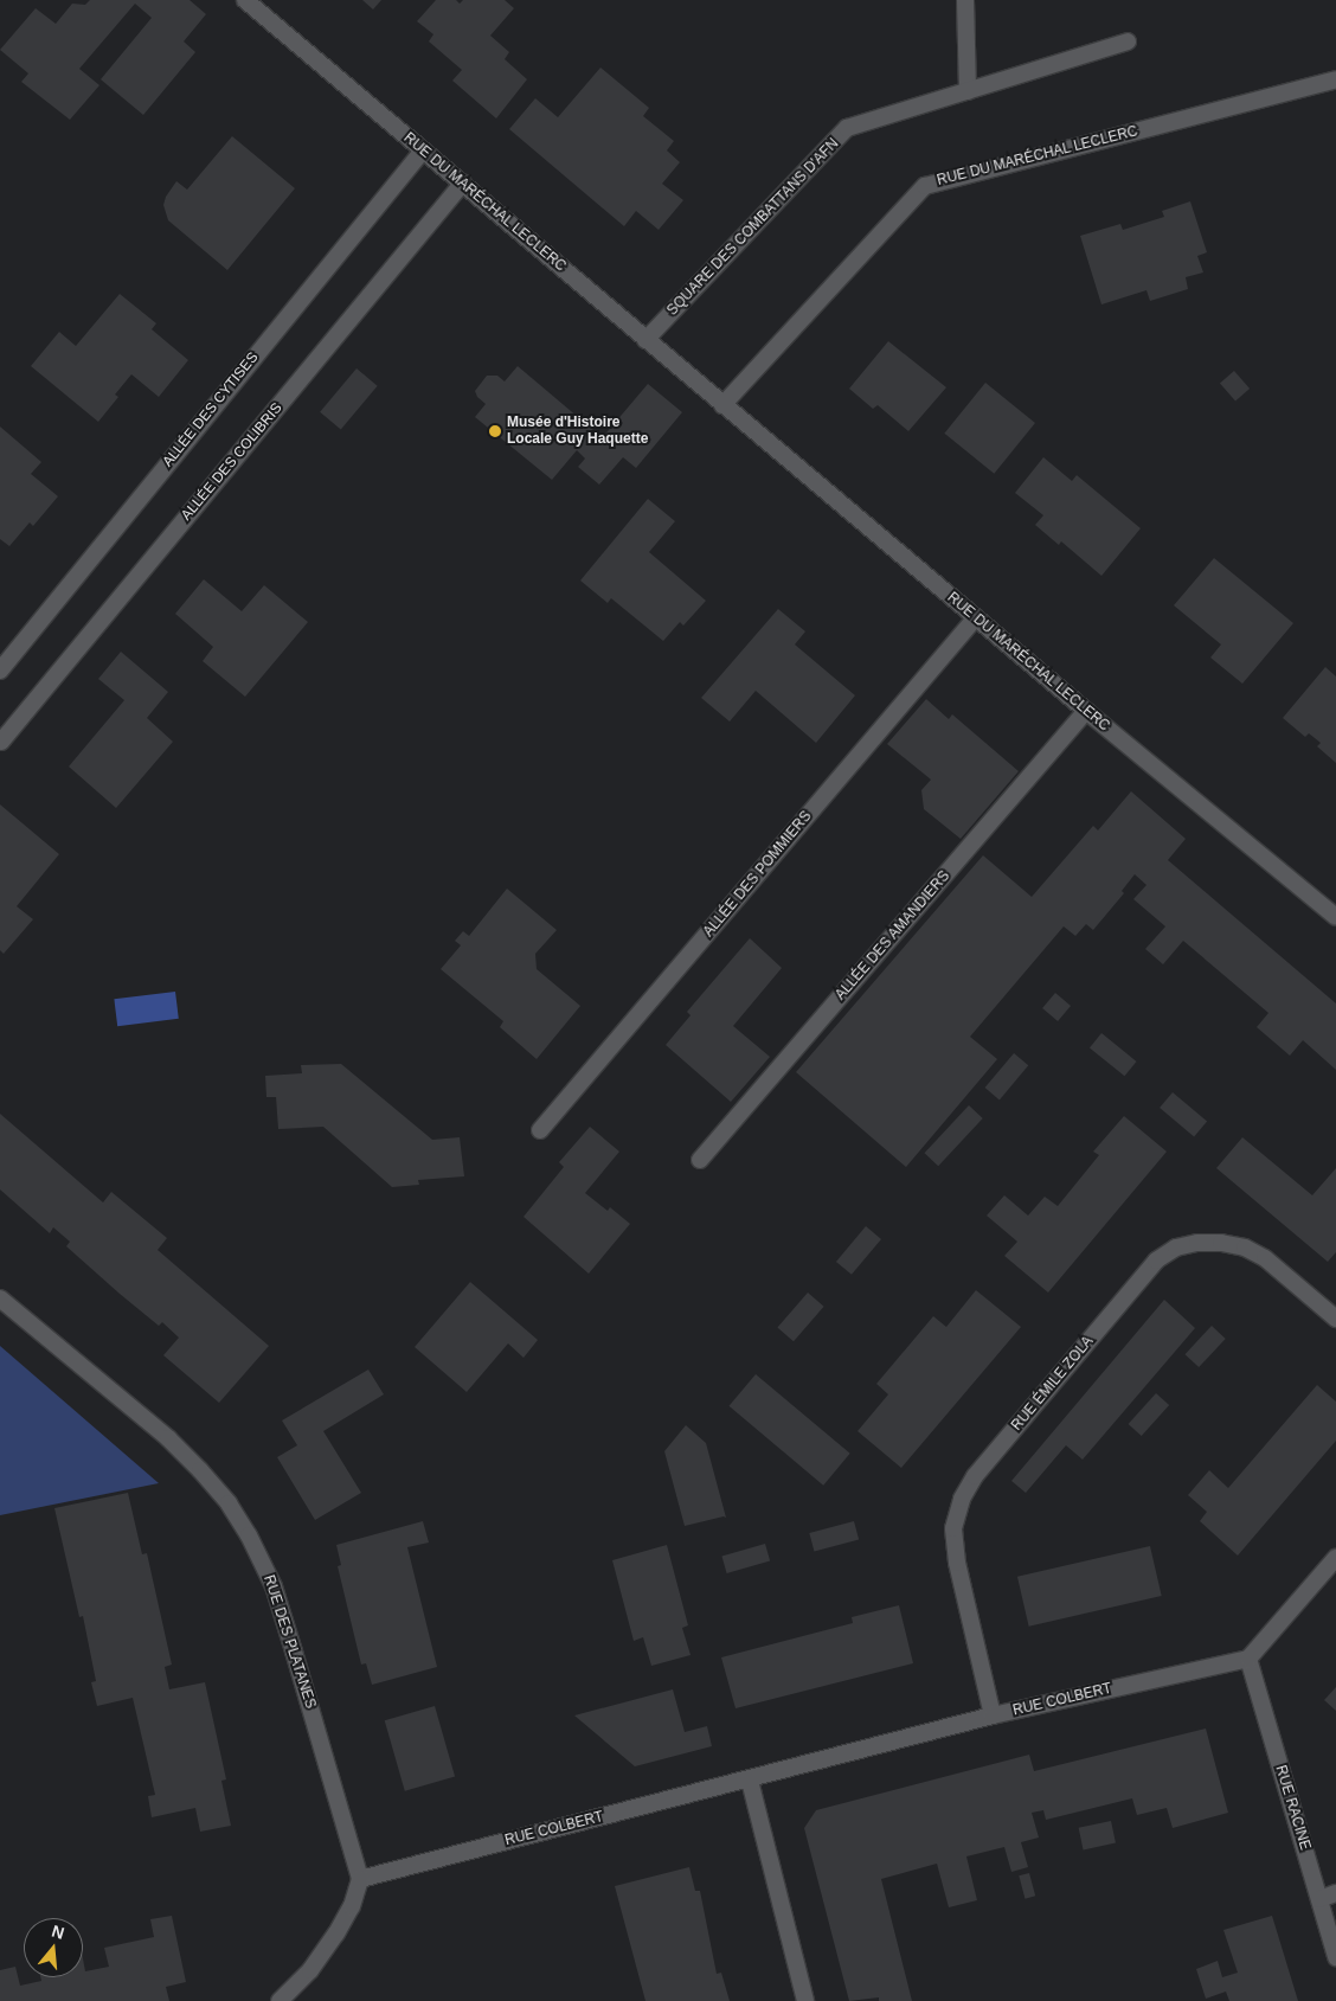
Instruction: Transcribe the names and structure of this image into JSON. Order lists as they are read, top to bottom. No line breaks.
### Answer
{"streets":{"street":["RUE DU MARÉCHAL LECLERC","SQUARE DES COMBATTANS D'AFN","ALLÉE DES CYTISES","ALLÉE DES COLIBRIS","ALLÉE DES POMMIERS","ALLÉE DES AMANDIERS","RUE ÉMILE ZOLA","RUE DES PLATANES","RUE COLBERT","RUE RACINE"]},"crossings":[["RUE DU MARÉCHAL LECLERC","SQUARE DES COMBATTANS D'AFN"],["RUE DU MARÉCHAL LECLERC","ALLÉE DES CYTISES"],["RUE DU MARÉCHAL LECLERC","ALLÉE DES COLIBRIS"],["RUE DU MARÉCHAL LECLERC","ALLÉE DES POMMIERS"],["RUE DU MARÉCHAL LECLERC","ALLÉE DES AMANDIERS"],["RUE ÉMILE ZOLA","RUE COLBERT"],["RUE DES PLATANES","RUE COLBERT"],["RUE COLBERT","RUE RACINE"]],"places":["Musée d'Histoire Locale Guy Haquette"],"north":"top"}
